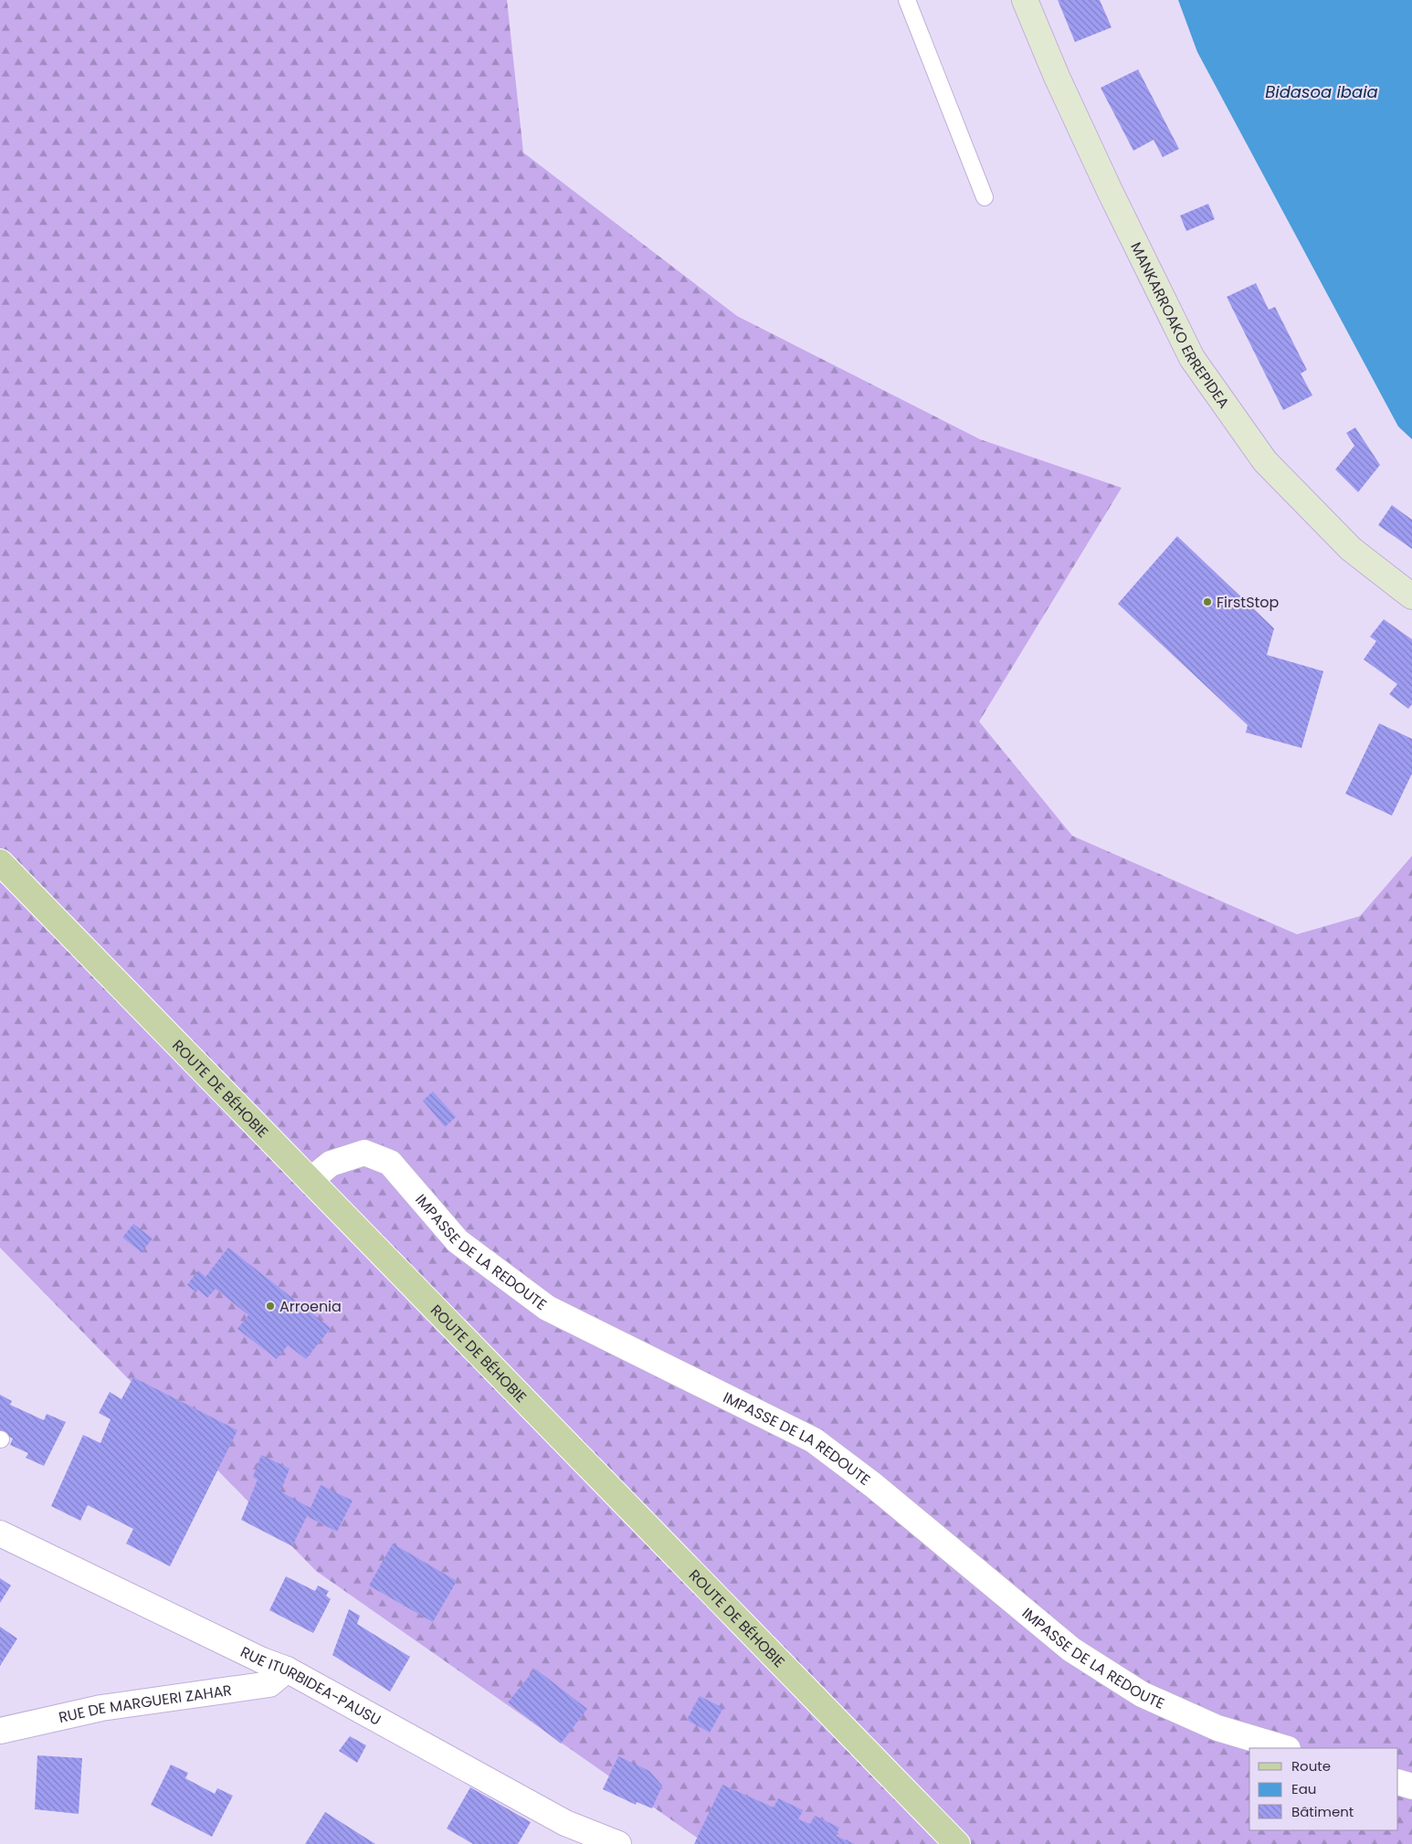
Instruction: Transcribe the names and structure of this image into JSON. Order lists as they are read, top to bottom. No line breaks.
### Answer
{"streets":{"main road":["MANKARROAKO ERREPIDEA","ROUTE DE BÉHOBIE"],"street":["IMPASSE DE LA REDOUTE","RUE ITURBIDEA-PAUSU","RUE DE MARGUERI ZAHAR"]},"crossings":[["ROUTE DE BÉHOBIE","IMPASSE DE LA REDOUTE"],["RUE ITURBIDEA-PAUSU","RUE DE MARGUERI ZAHAR"]],"water":["Bidasoa ibaia"],"places":["FirstStop","Arroenia"],"legend":["Route","Eau","Bâtiment"]}
